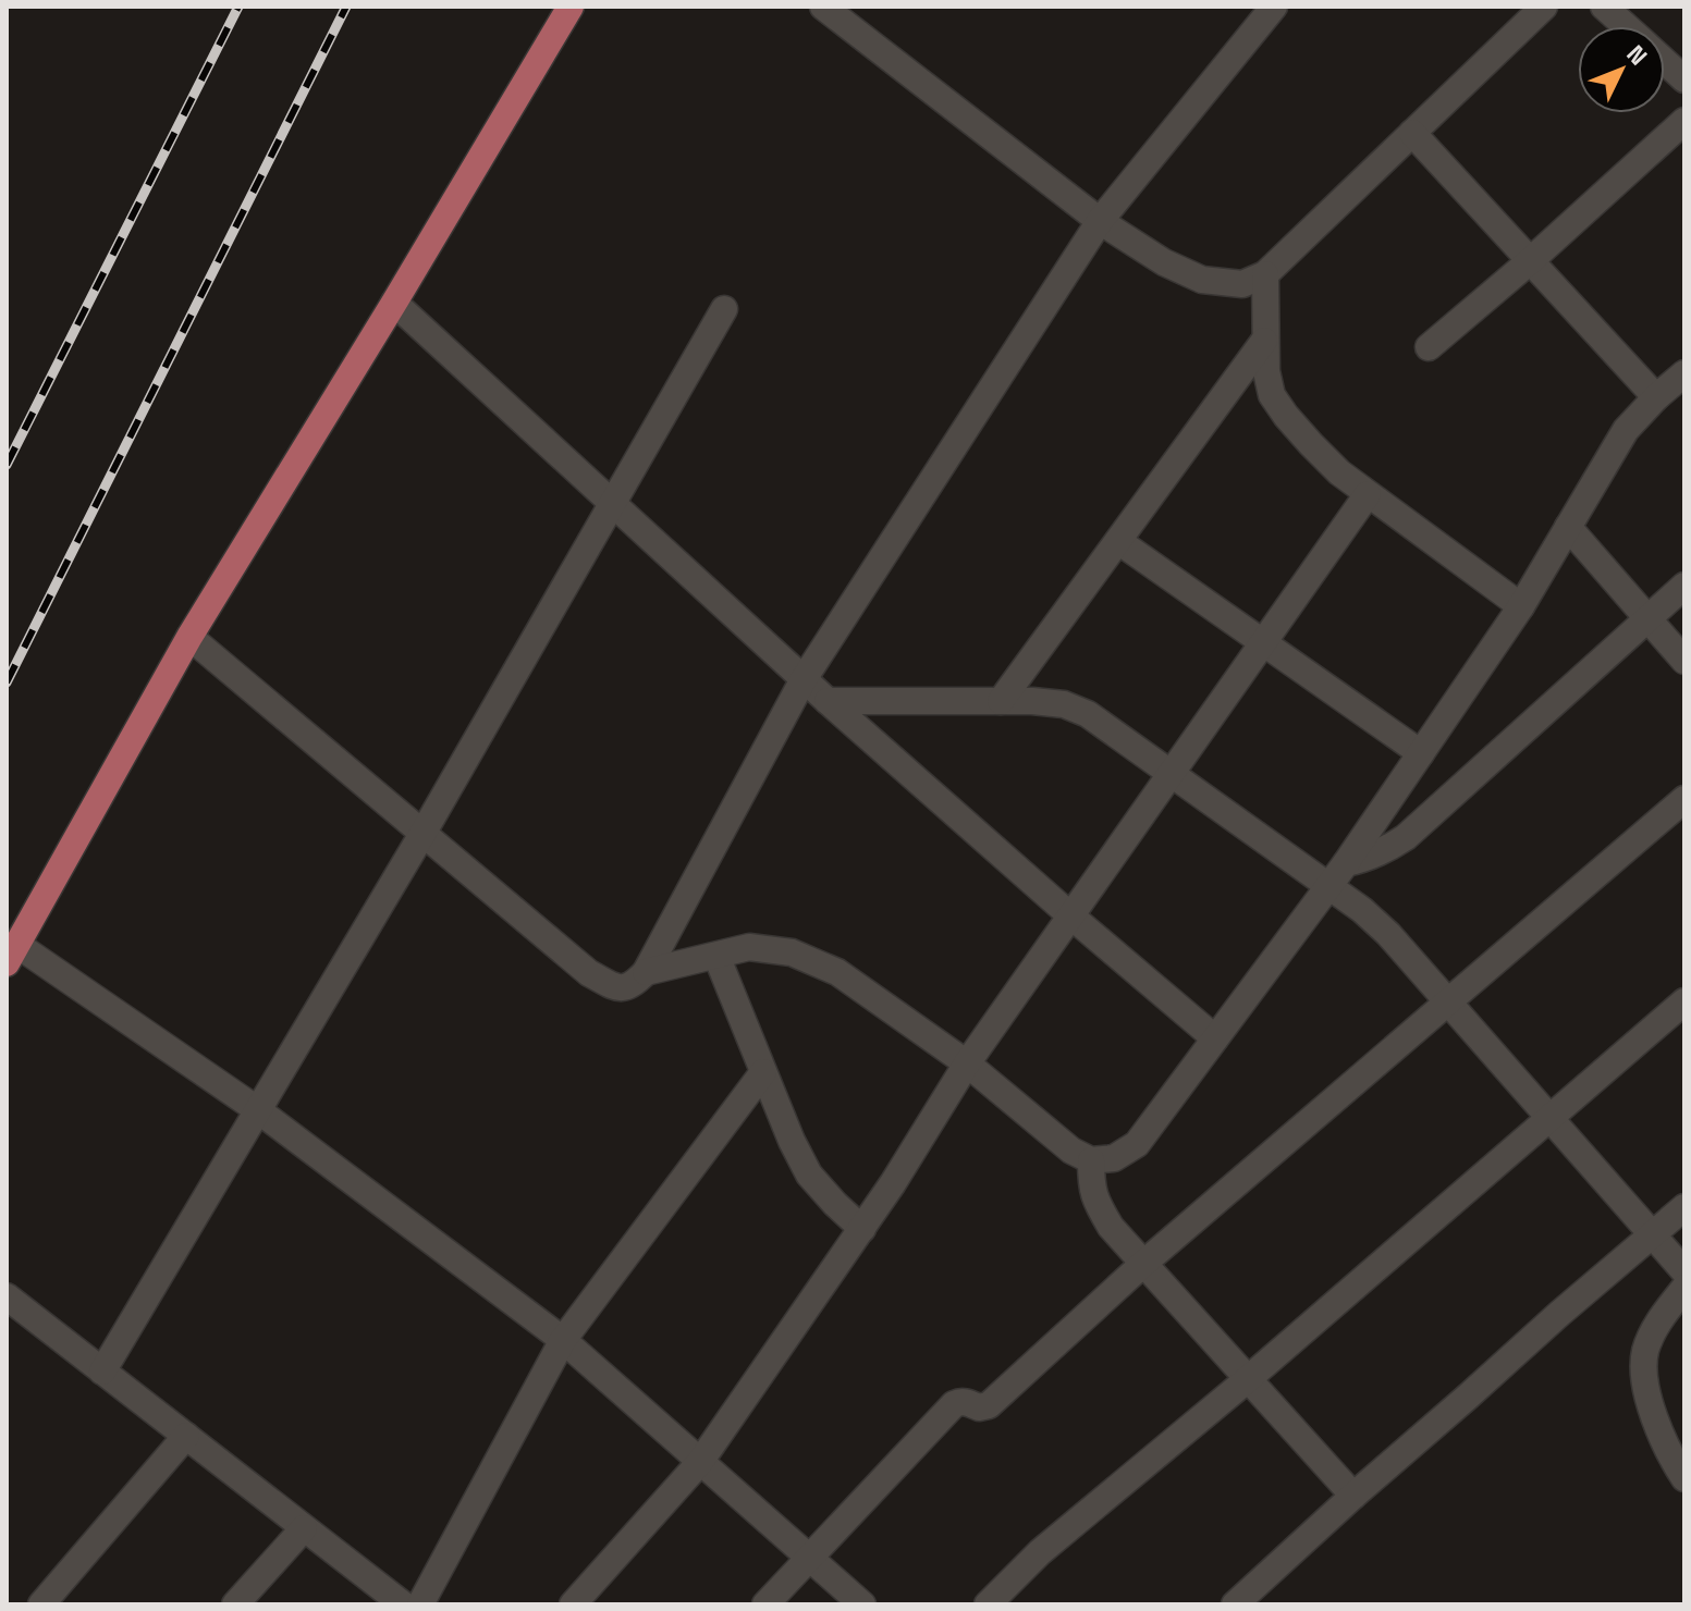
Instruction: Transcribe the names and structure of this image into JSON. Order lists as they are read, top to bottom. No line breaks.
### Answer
{"north":"top right"}
